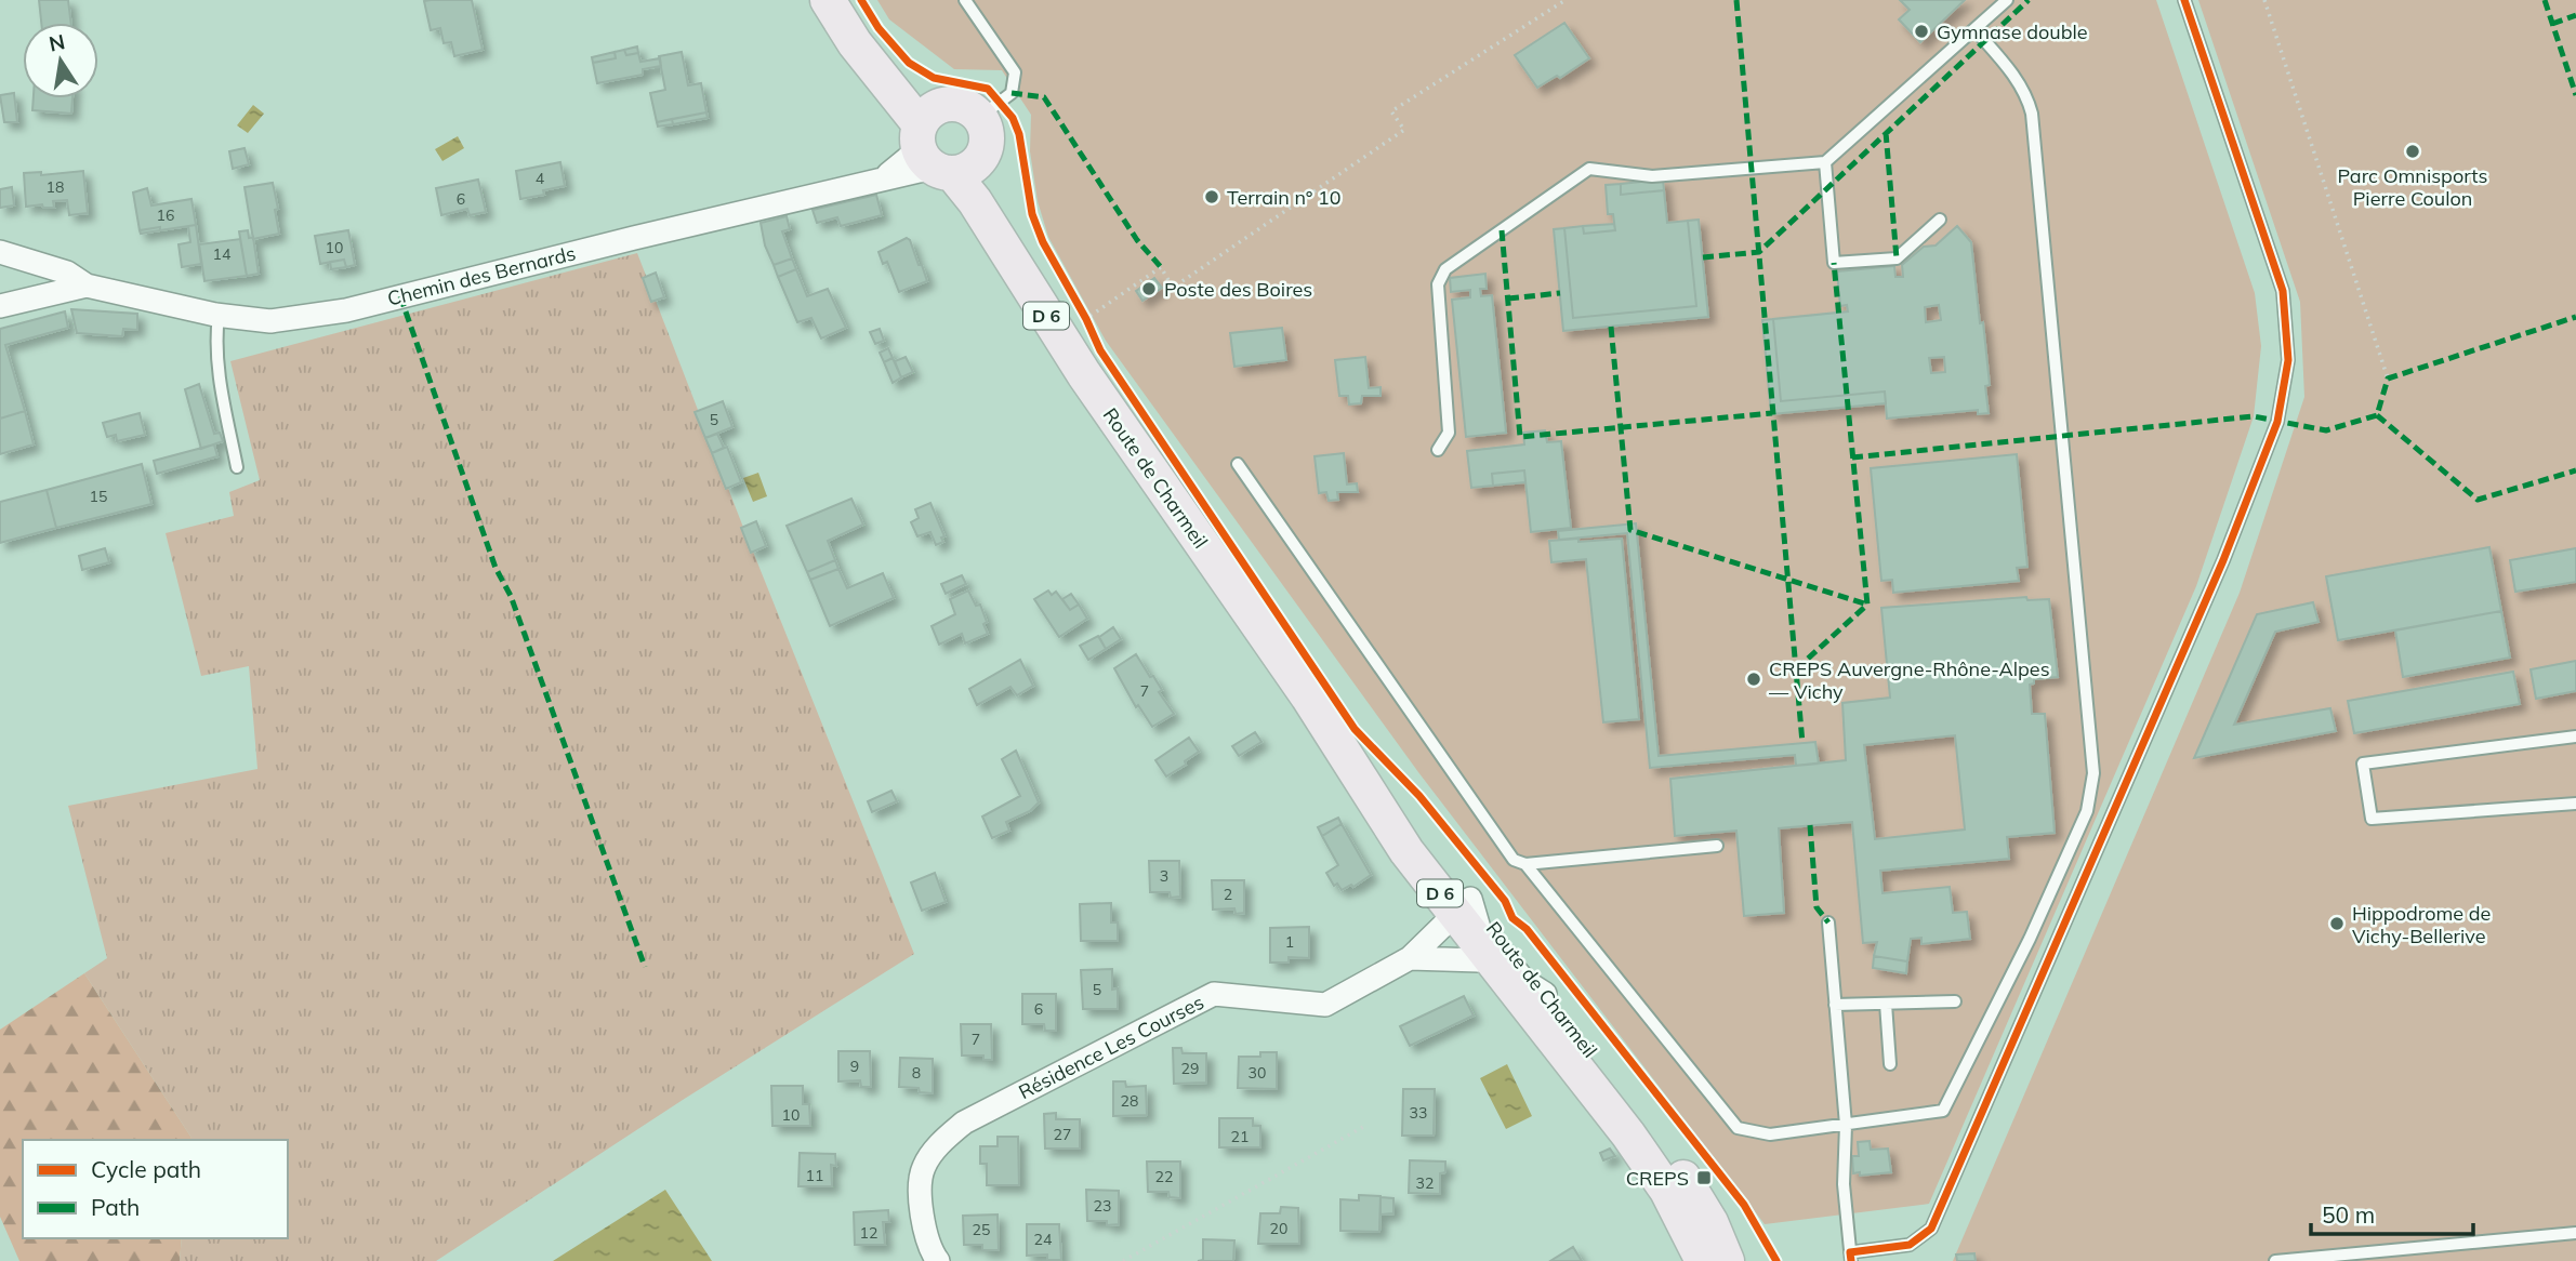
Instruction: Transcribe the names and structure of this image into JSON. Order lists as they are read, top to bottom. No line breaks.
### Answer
{"streets":{"main road":["D 6","Route de Charmeil"],"street":["Chemin des Bernards","Résidence Les Courses"]},"crossings":[["Chemin des Bernards","Route de Charmeil"],["Route de Charmeil","Résidence Les Courses"]],"places":{"other":["Gymnase double","Parc Omnisports Pierre Coulon","Terrain n° 10","Poste des Boires","CREPS Auvergne-Rhône-Alpes — Vichy","Hippodrome de Vichy-Bellerive"],"transit":["CREPS"]},"house_numbers":["4","18","6","16","10","14","5","15","7","3","2","1","5","6","7","9","29","8","30","28","33","10","27","21","11","22","32","23","20","25","12","24"],"legend":["Cycle path","Path"],"scale_bar":"50 m","north":"top"}
